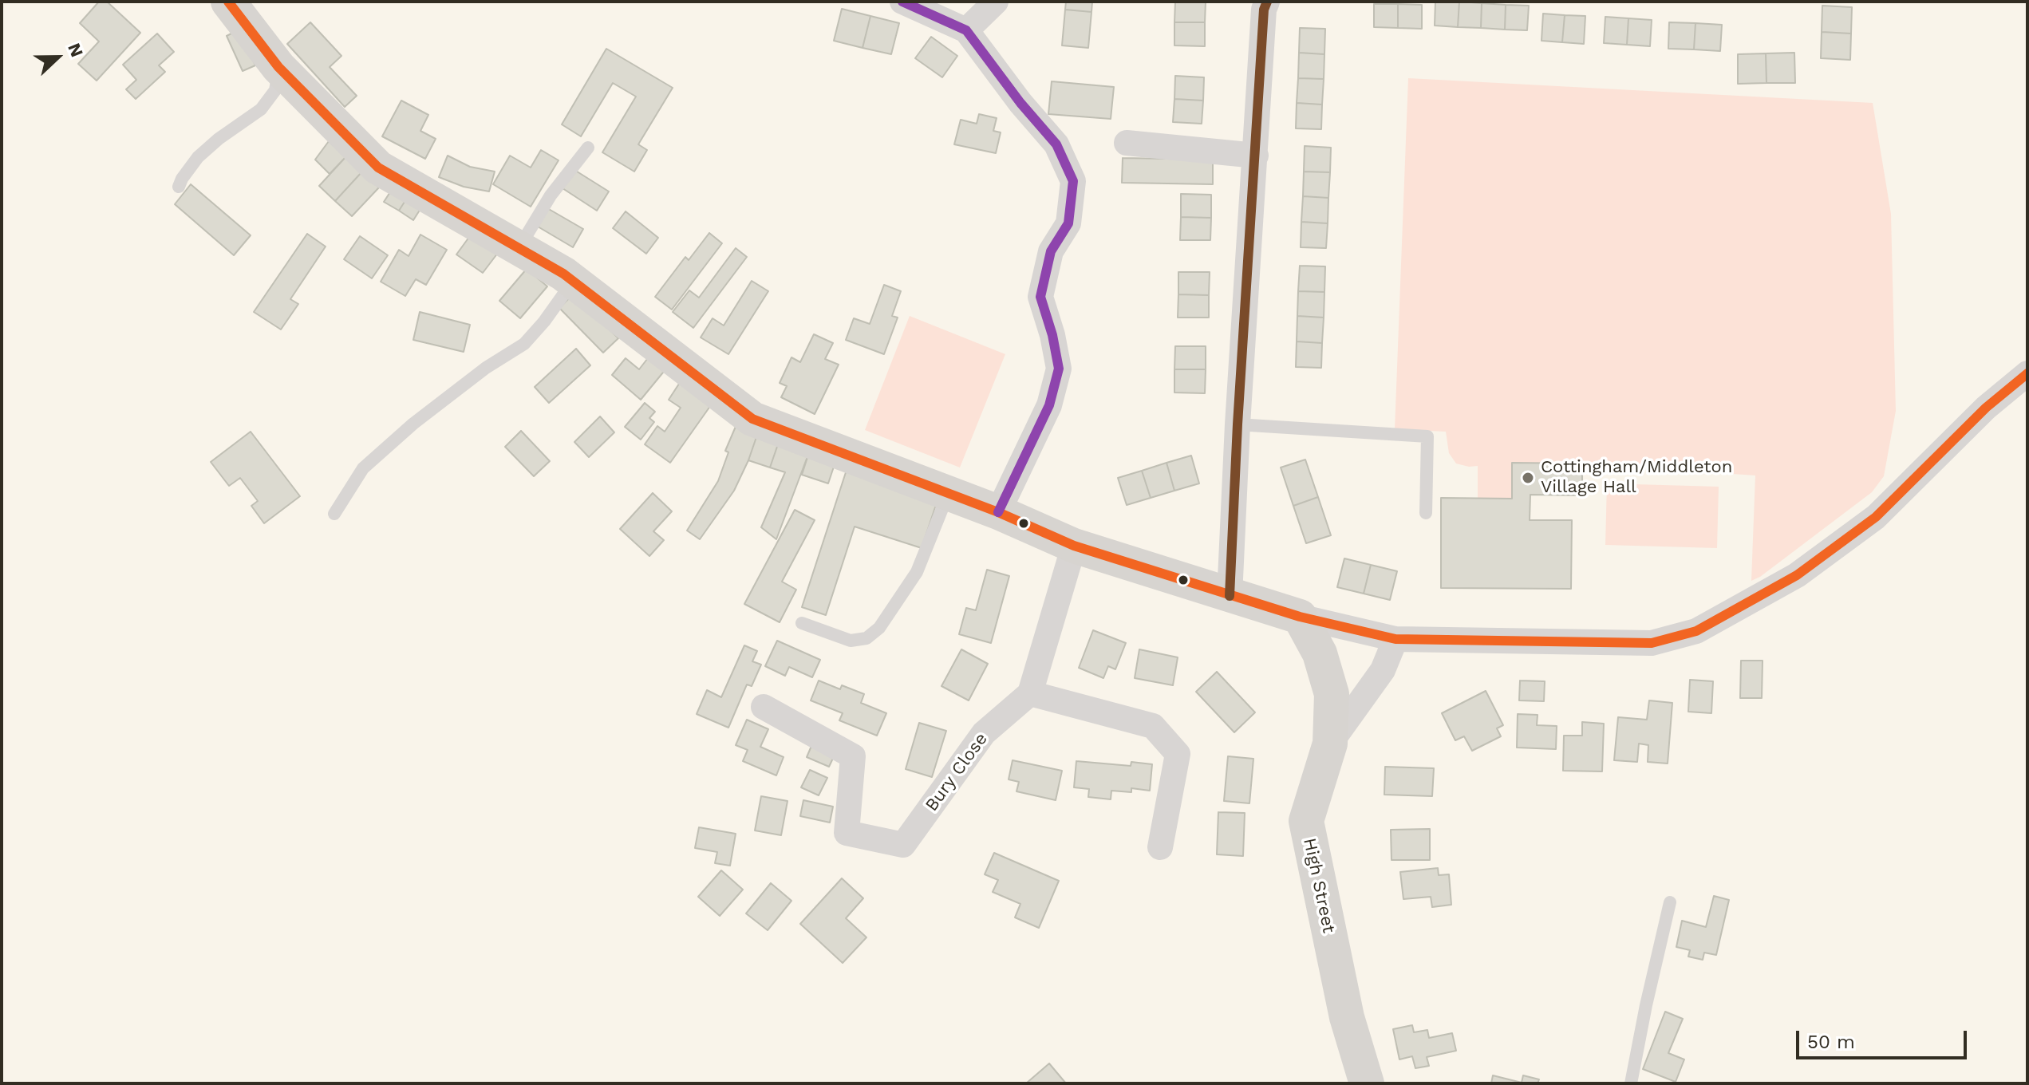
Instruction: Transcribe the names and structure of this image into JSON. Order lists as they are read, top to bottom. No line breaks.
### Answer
{"streets":{"main road":["High Street"],"street":["Bury Close"]},"places":["Cottingham/Middleton Village Hall"],"scale_bar":"50 m","north":"right"}
